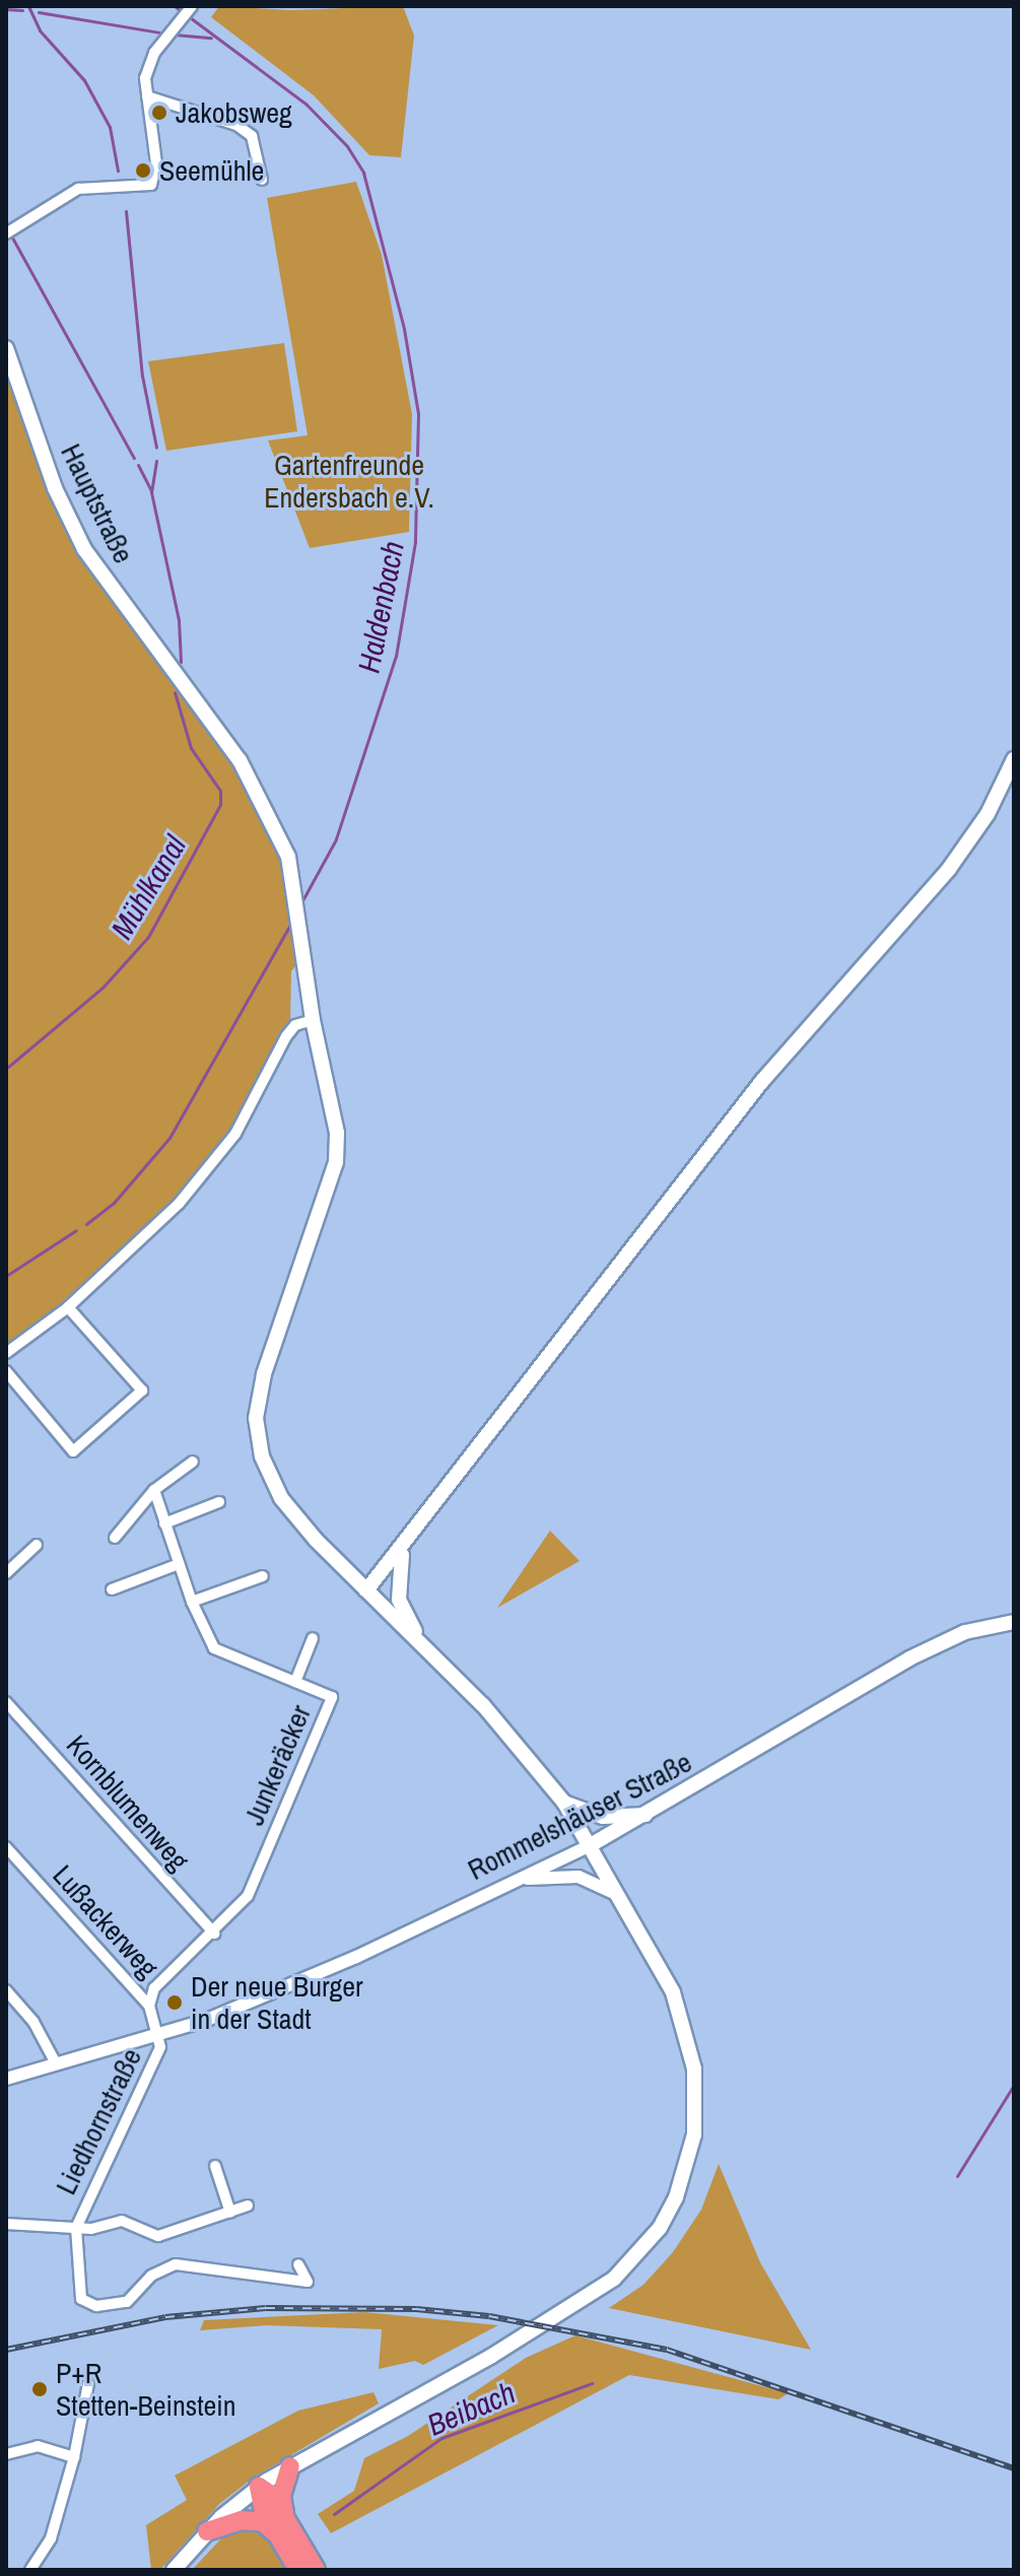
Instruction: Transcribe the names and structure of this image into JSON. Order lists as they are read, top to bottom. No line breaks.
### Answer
{"streets":{"main road":["Hauptstraße","Rommelshäuser Straße"],"street":["Junkeräcker","Kornblumenweg","Lußackerweg","Liedhornstraße"]},"crossings":[["Junkeräcker","Kornblumenweg"],["Junkeräcker","Lußackerweg"],["Rommelshäuser Straße","Lußackerweg"],["Rommelshäuser Straße","Liedhornstraße"],["Lußackerweg","Liedhornstraße"]],"water":["Haldenbach","Mühlkanal","Beibach"],"parks":["Gartenfreunde Endersbach e.V."],"places":["Jakobsweg","Seemühle","Der neue Burger in der Stadt","P+R Stetten-Beinstein"]}
